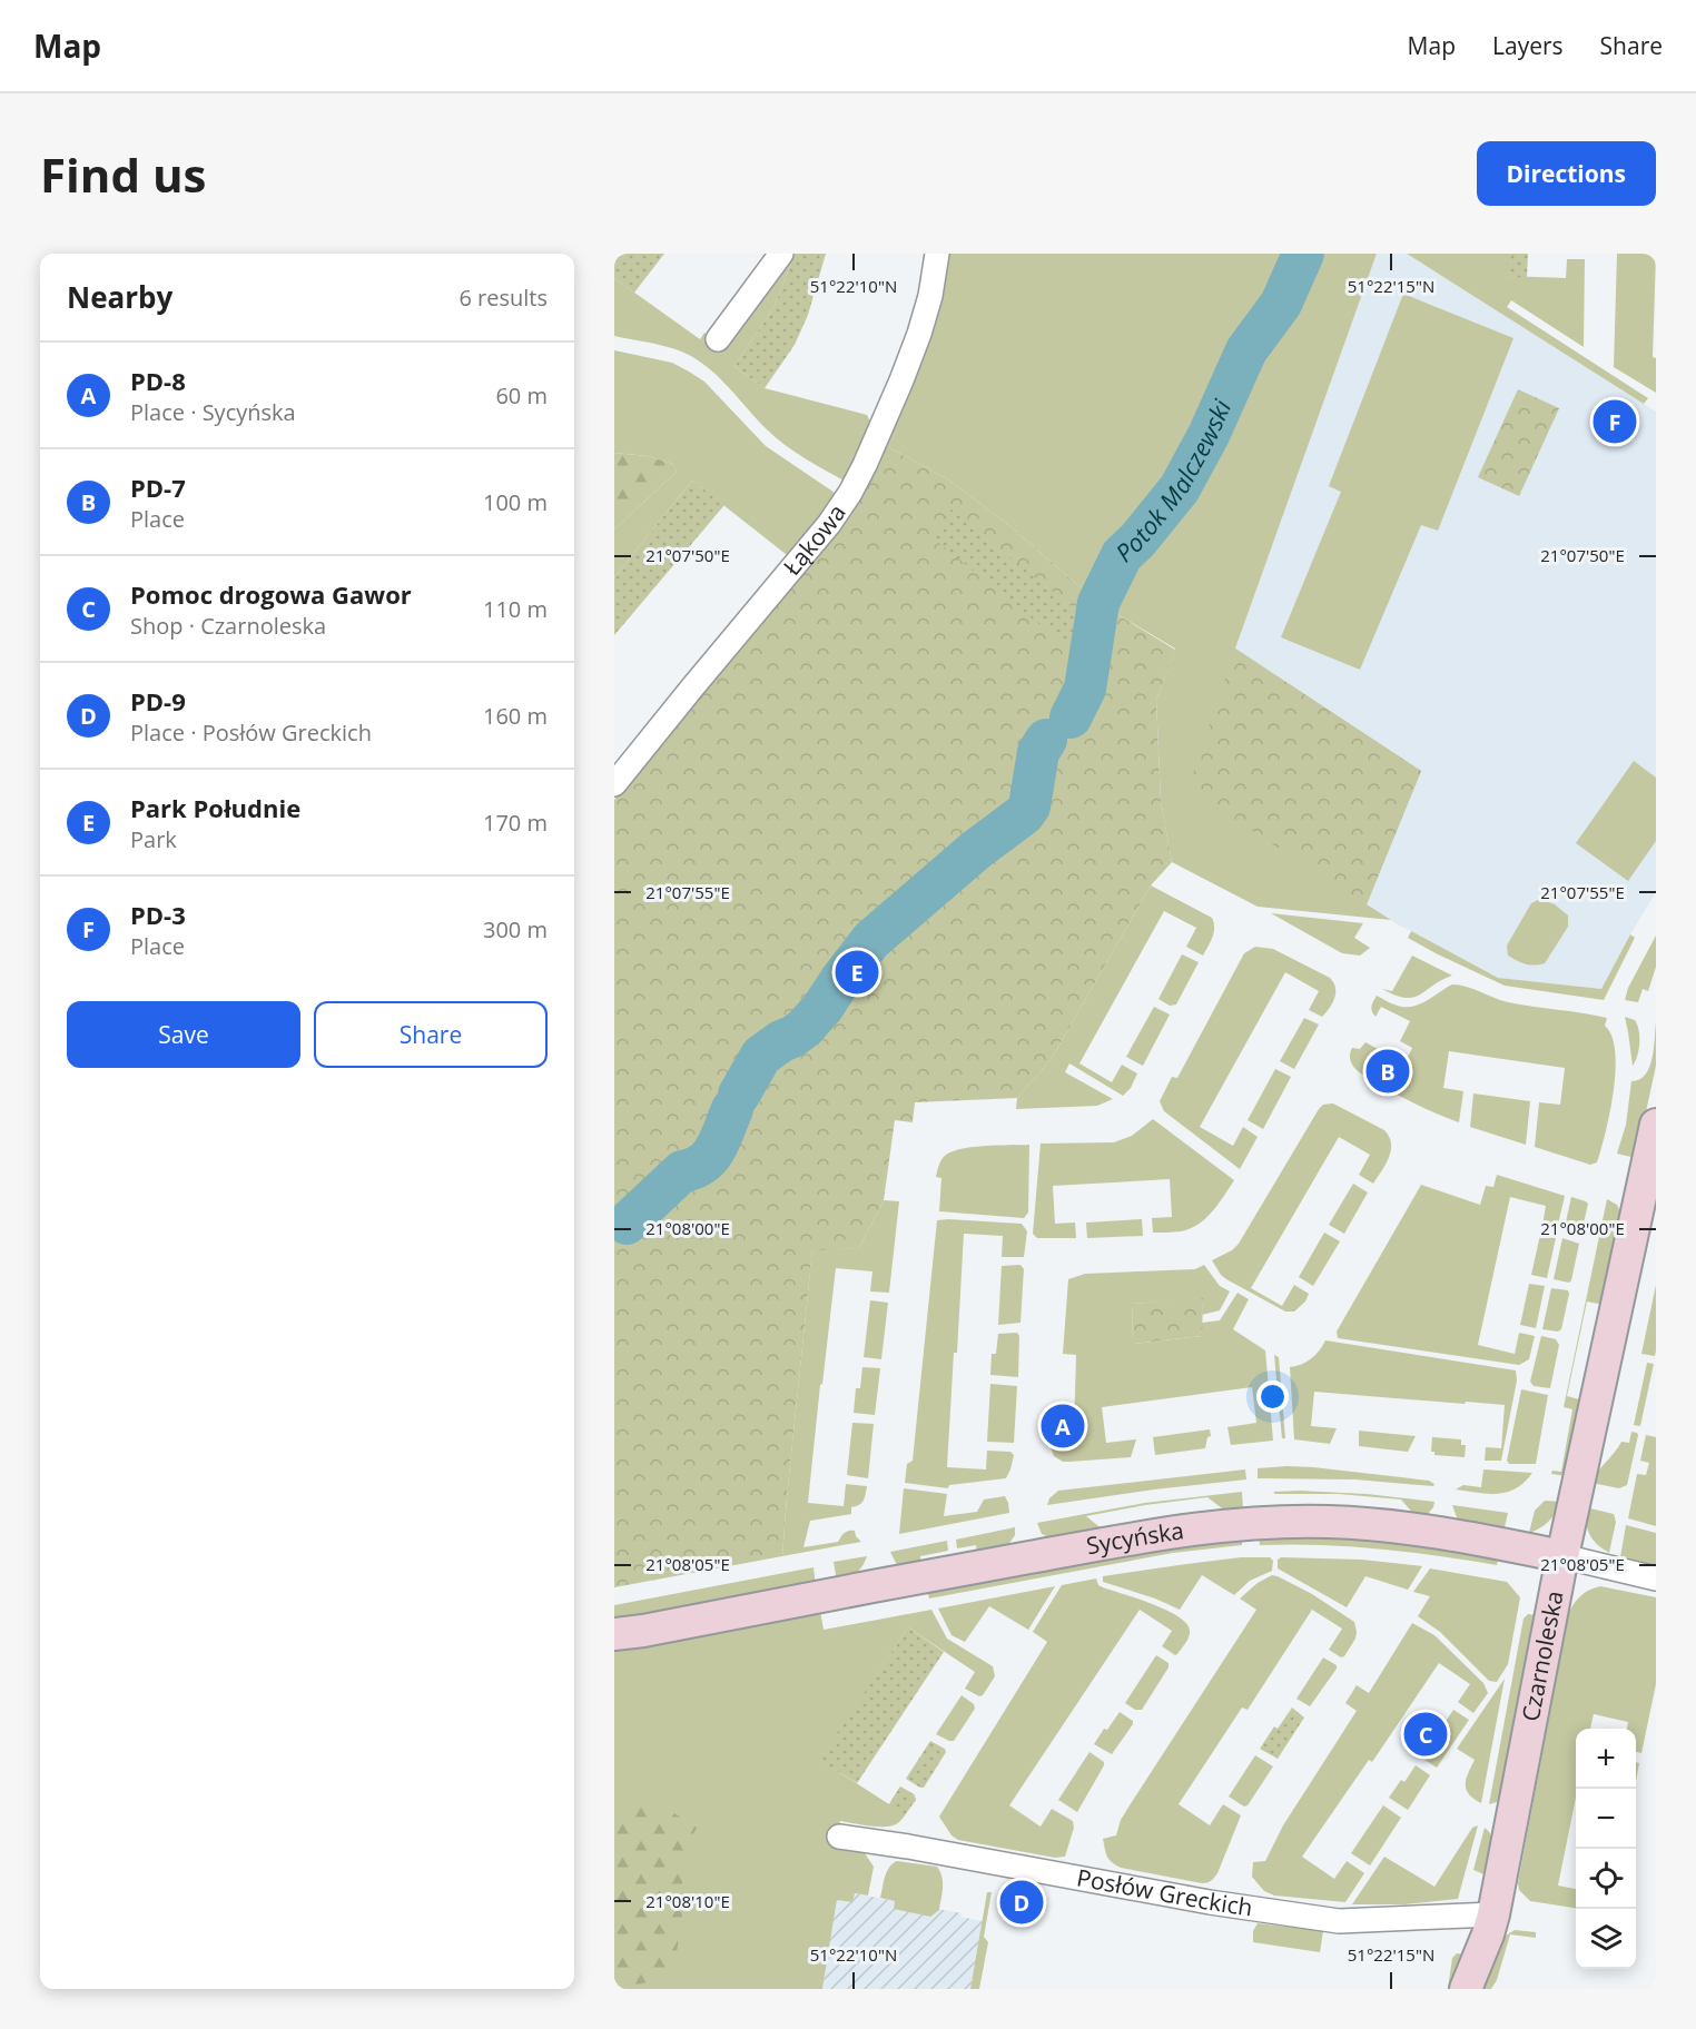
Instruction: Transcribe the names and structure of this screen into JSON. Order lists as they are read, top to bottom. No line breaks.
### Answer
{"streets":{"street":["Łąkowa","Sycyńska","Czarnoleska","Posłów Greckich"]},"crossings":[["Sycyńska","Czarnoleska"],["Czarnoleska","Posłów Greckich"]],"water":["Potok Malczewski"],"page":{"header":"Map","nav":["Map","Layers","Share"],"buttons":["Directions",["Save","Share"]],"title":"Find us","heading":["Nearby","6 results"],"list":[{"mark":"A","name":"PD-8","note":"Place · Sycyńska","value":"60 m"},{"mark":"B","name":"PD-7","note":"Place","value":"100 m"},{"mark":"C","name":"Pomoc drogowa Gawor","note":"Shop · Czarnoleska","value":"110 m"},{"mark":"D","name":"PD-9","note":"Place · Posłów Greckich","value":"160 m"},{"mark":"E","name":"Park Południe","note":"Park","value":"170 m"},{"mark":"F","name":"PD-3","note":"Place","value":"300 m"}],"pins":["F","E","B","A","C","D"],"map_buttons":["+","−"]},"coordinates":["51°22'10\"N","51°22'15\"N","21°07'50\"E","21°07'55\"E","21°08'00\"E","21°08'05\"E","21°08'10\"E"]}
